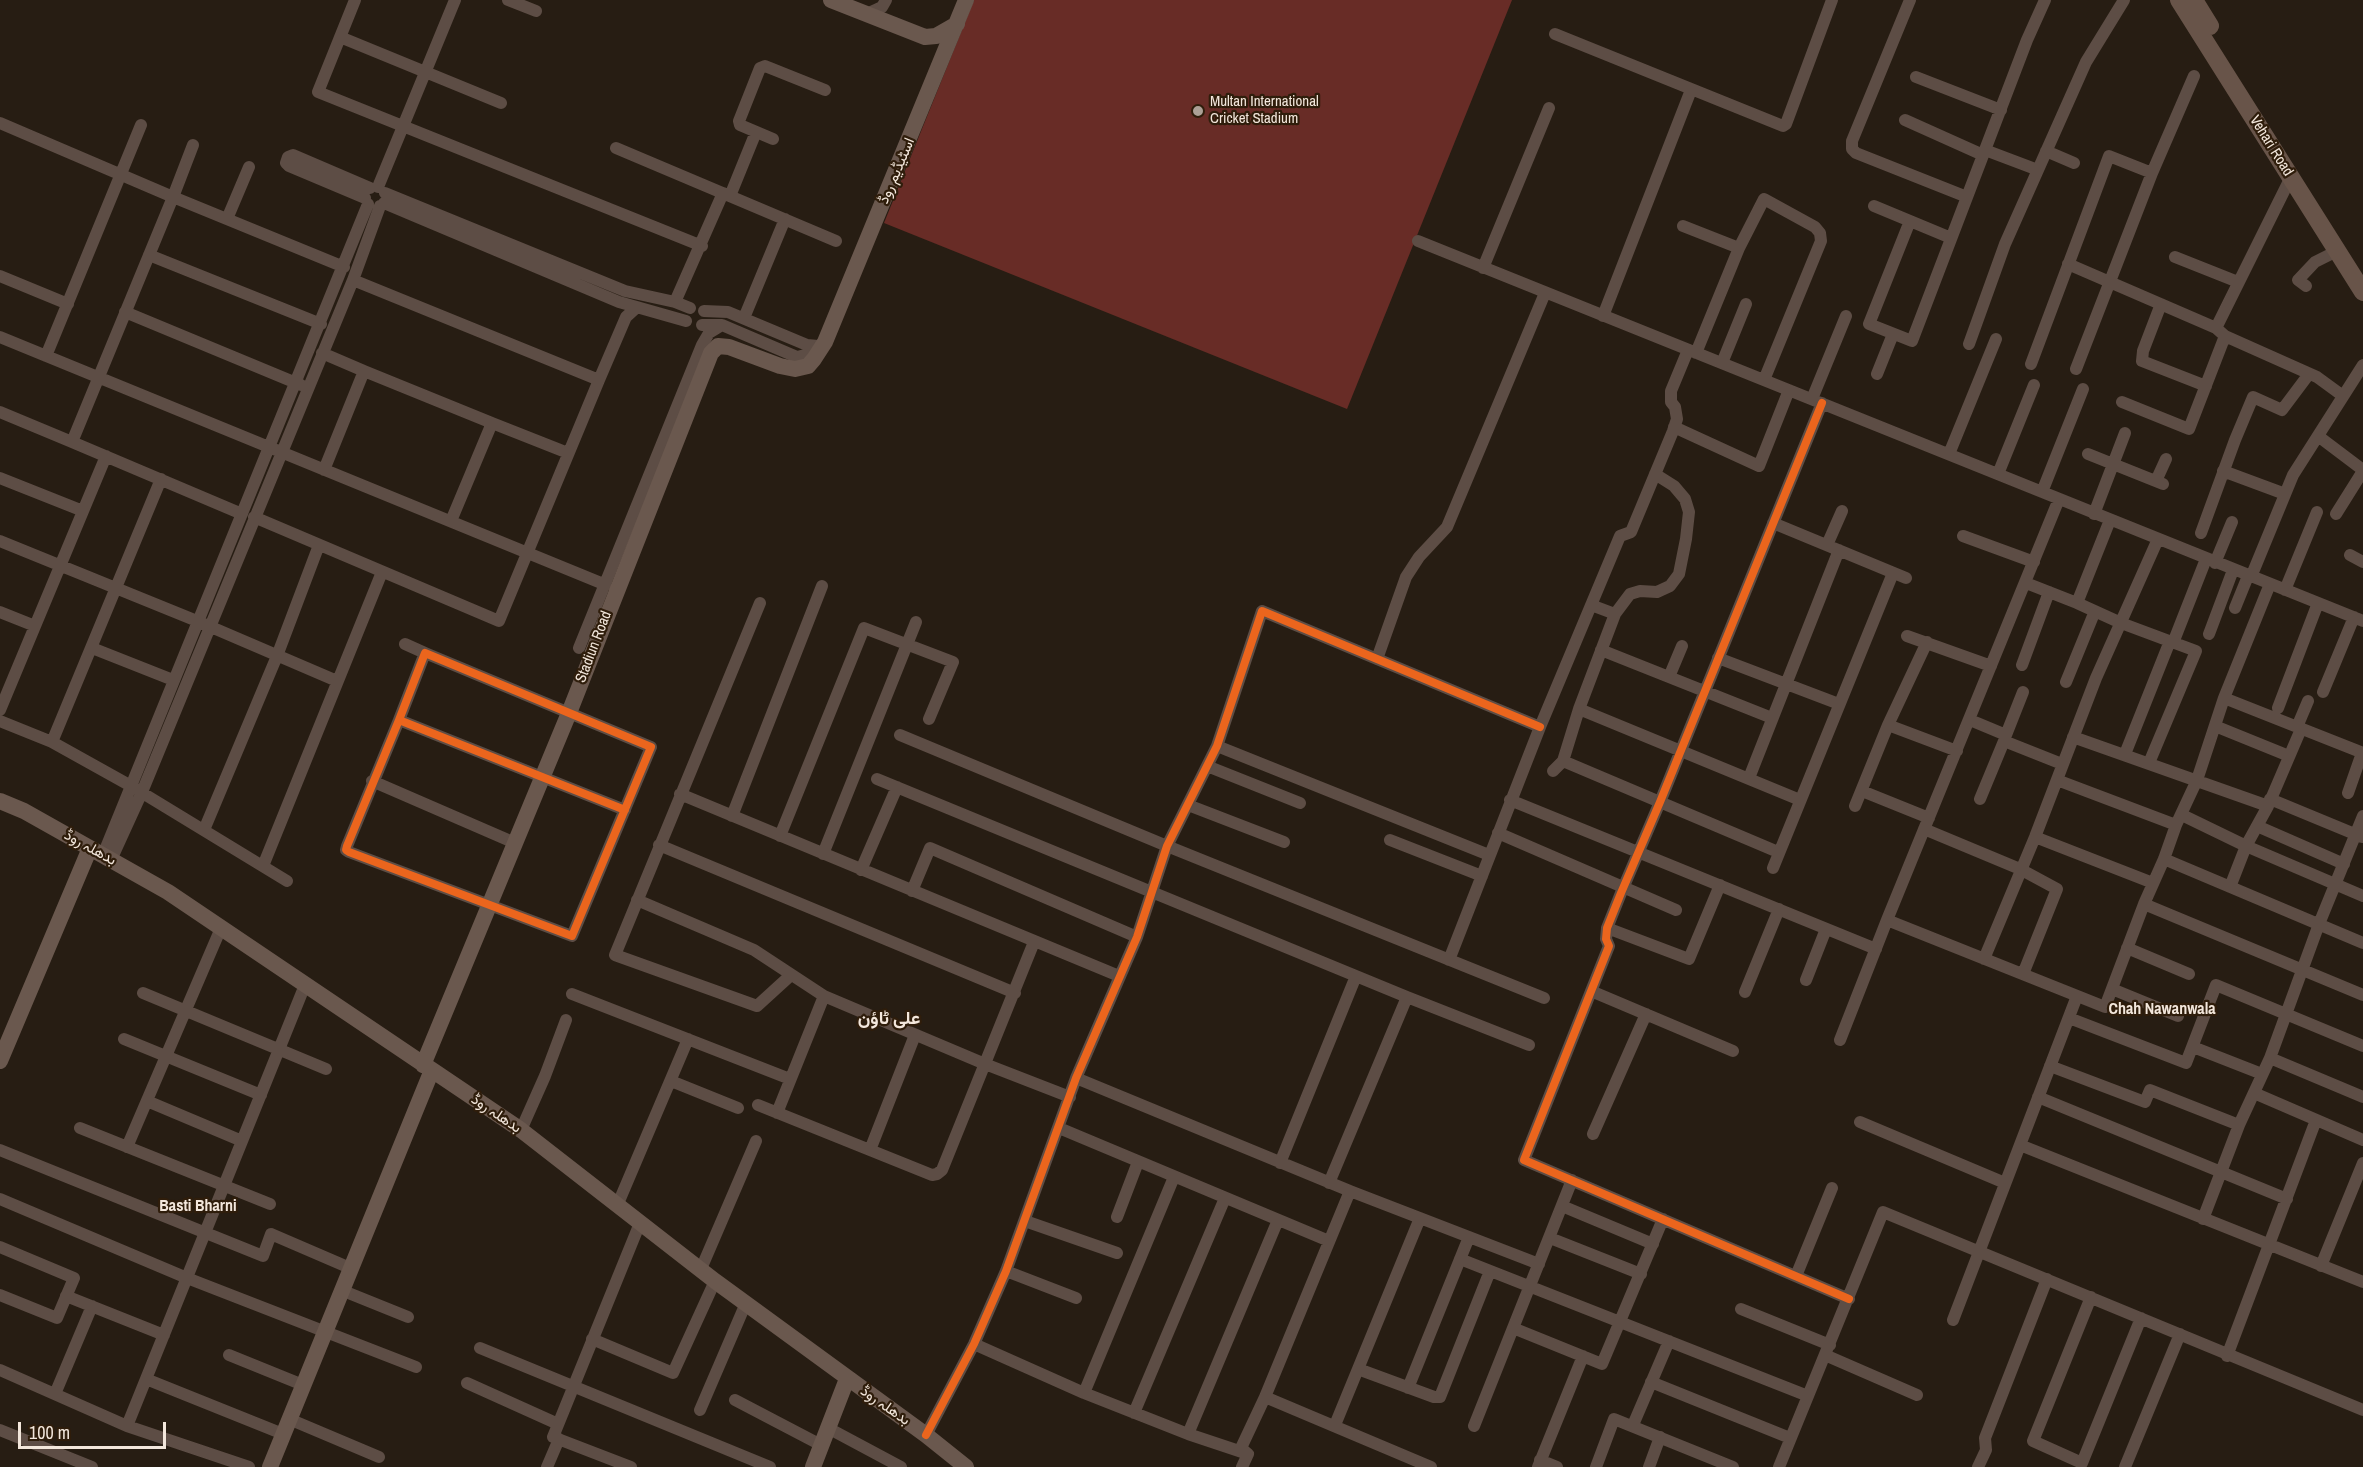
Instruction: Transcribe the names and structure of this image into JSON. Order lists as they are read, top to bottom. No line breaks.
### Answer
{"streets":{"main road":["Vehari Road","اسٹیڈیم روڈ","Stadiun Road","بدھلہ روڈ"]},"crossings":[["اسٹیڈیم روڈ","Stadiun Road"],["Stadiun Road","بدھلہ روڈ"]],"districts":["Chah Nawanwala","علی ٹاؤن","Basti Bharni"],"places":["Multan International Cricket Stadium"],"scale_bar":"100 m"}
